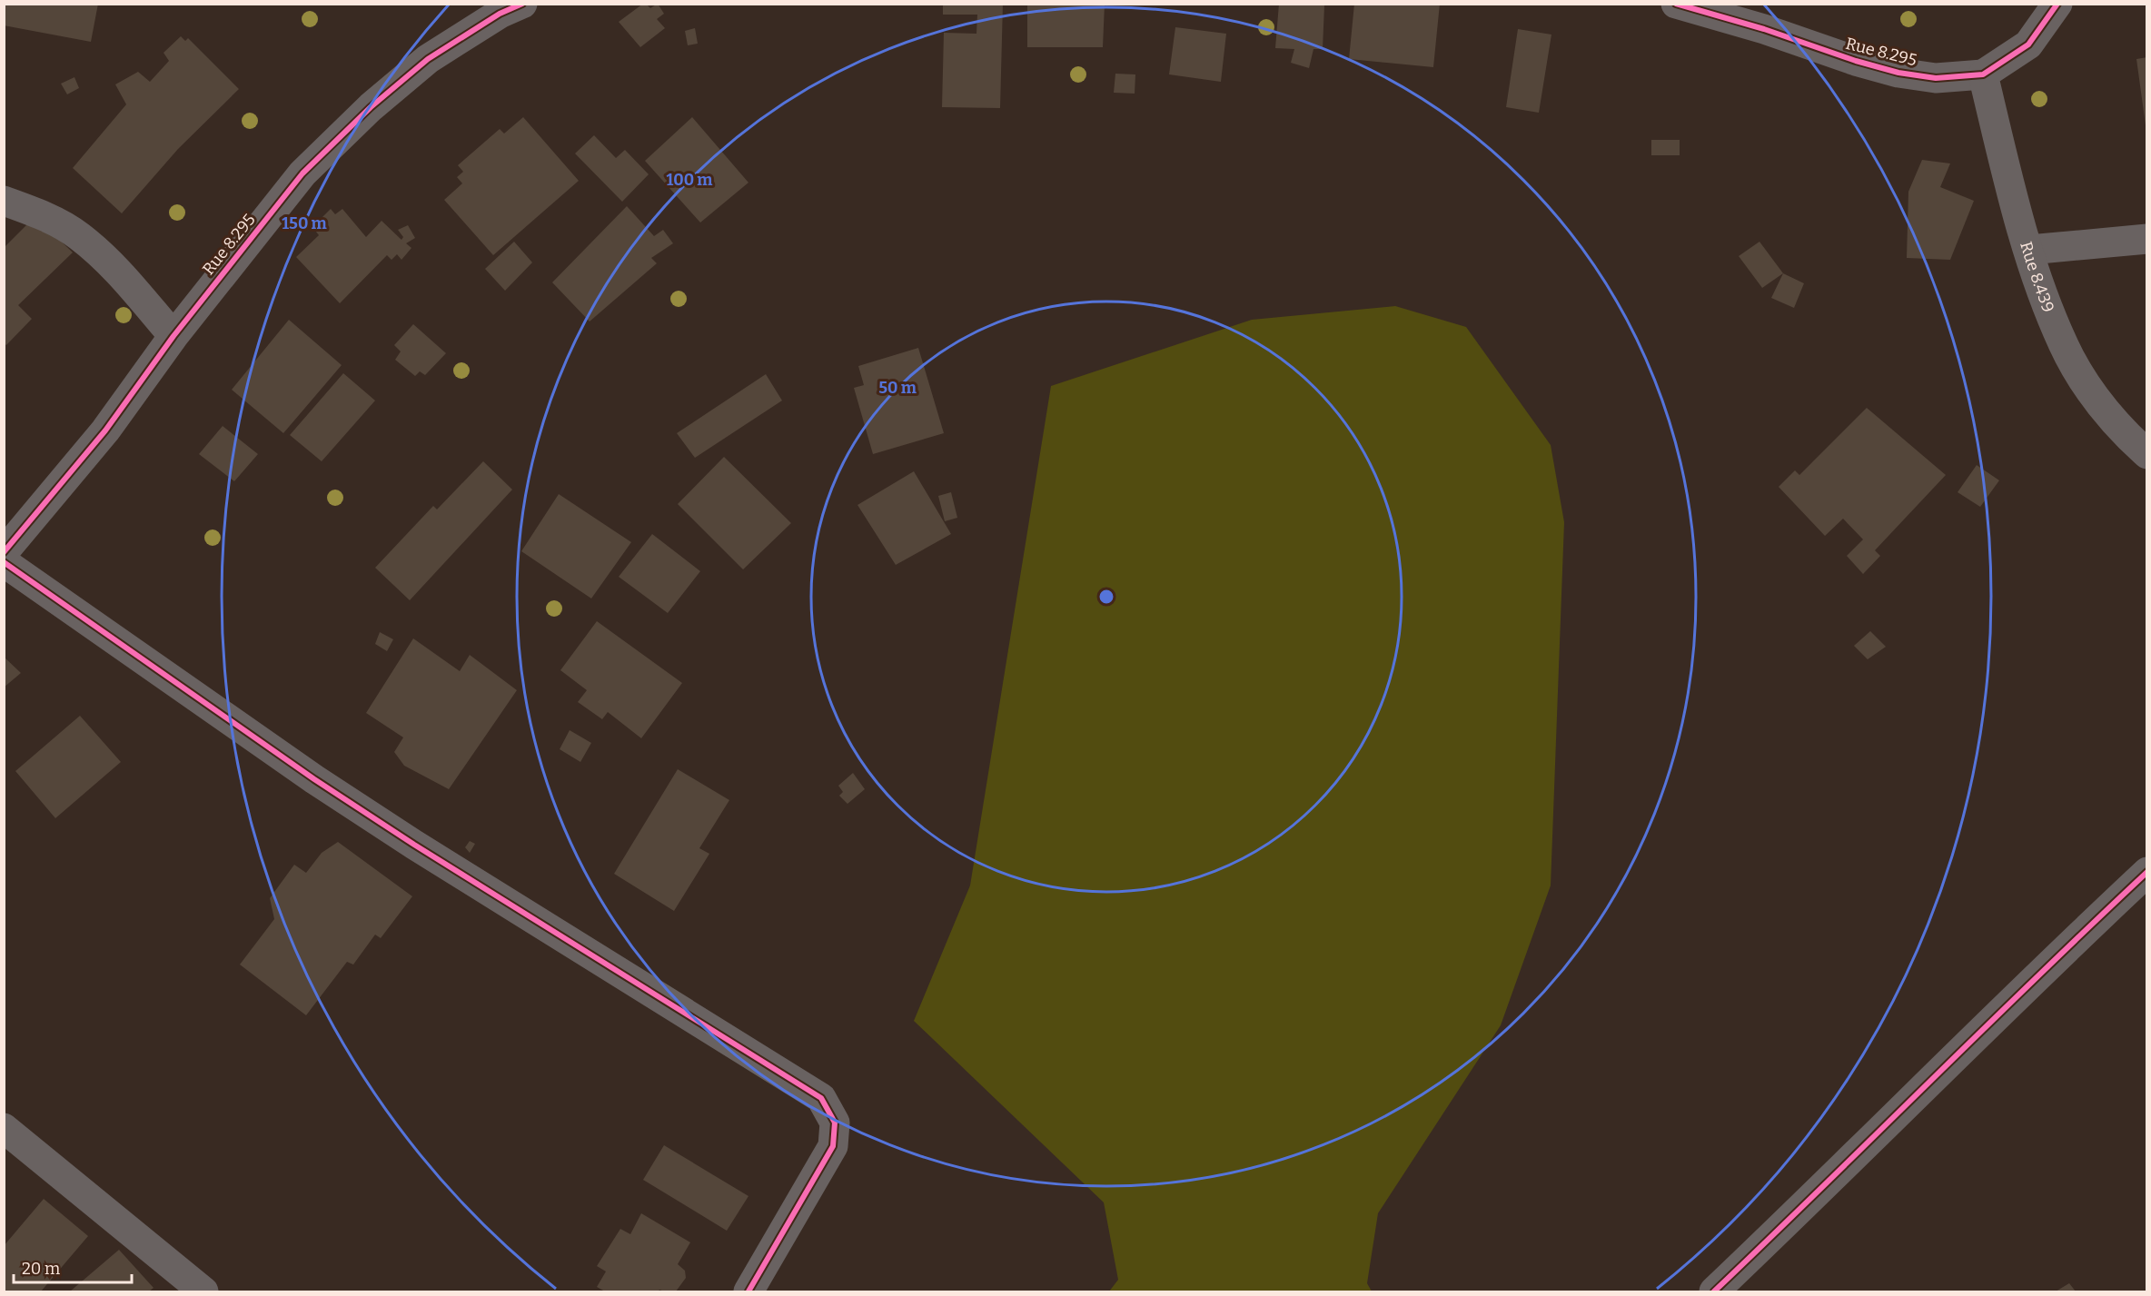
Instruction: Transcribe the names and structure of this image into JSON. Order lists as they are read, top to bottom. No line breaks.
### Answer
{"streets":{"street":["Rue 8.295","Rue 8.439"]},"crossings":[["Rue 8.295","Rue 8.439"]],"scale_bar":"20 m","rings":["100 m","150 m","50 m"]}
